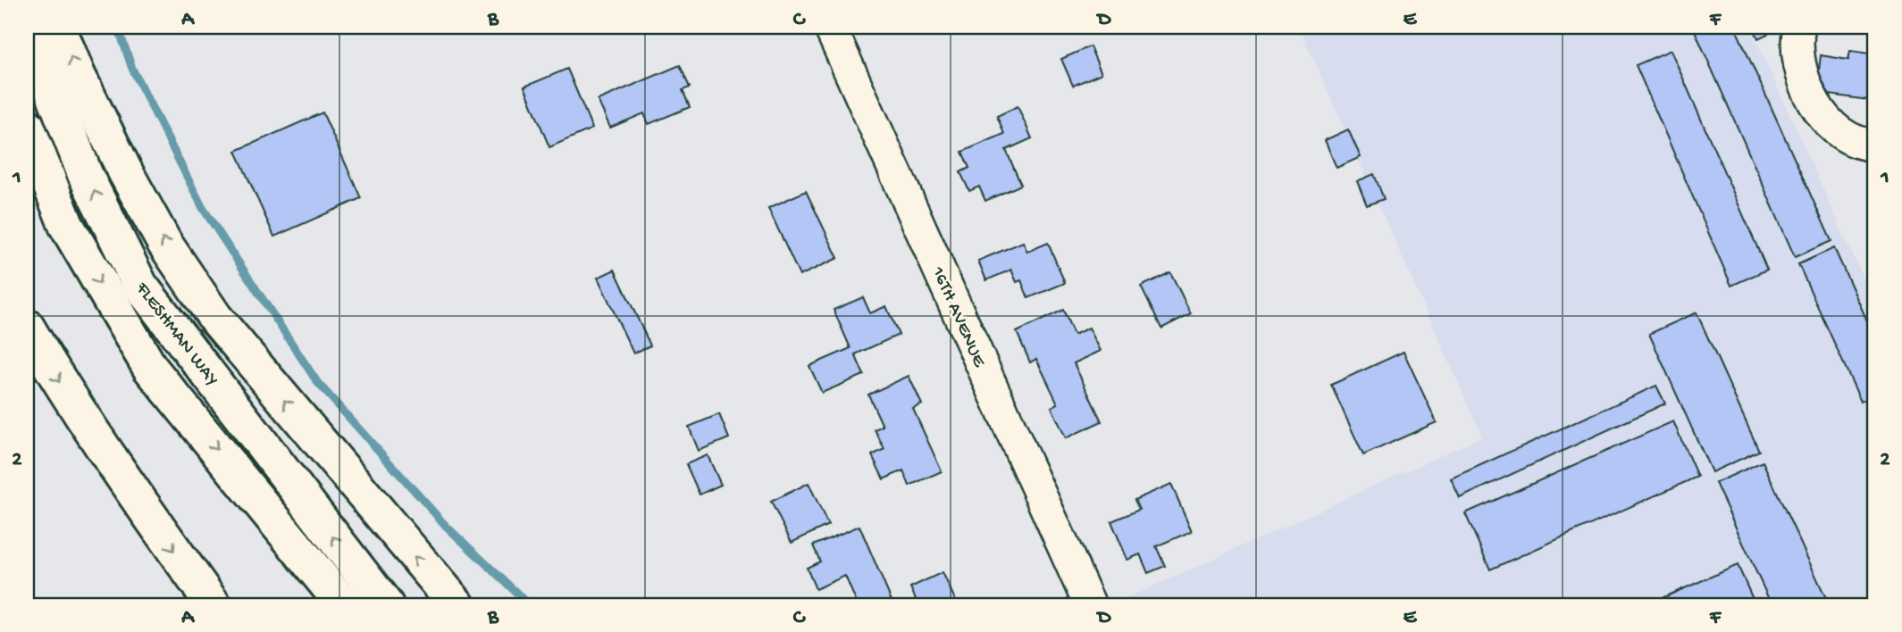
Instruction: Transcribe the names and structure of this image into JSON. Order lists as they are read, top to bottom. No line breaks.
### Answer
{"streets":{"main road":["FLESHMAN WAY"],"street":["16TH AVENUE"]},"grid":{"columns":["A","B","C","D","E","F"],"rows":["1","2"]}}
